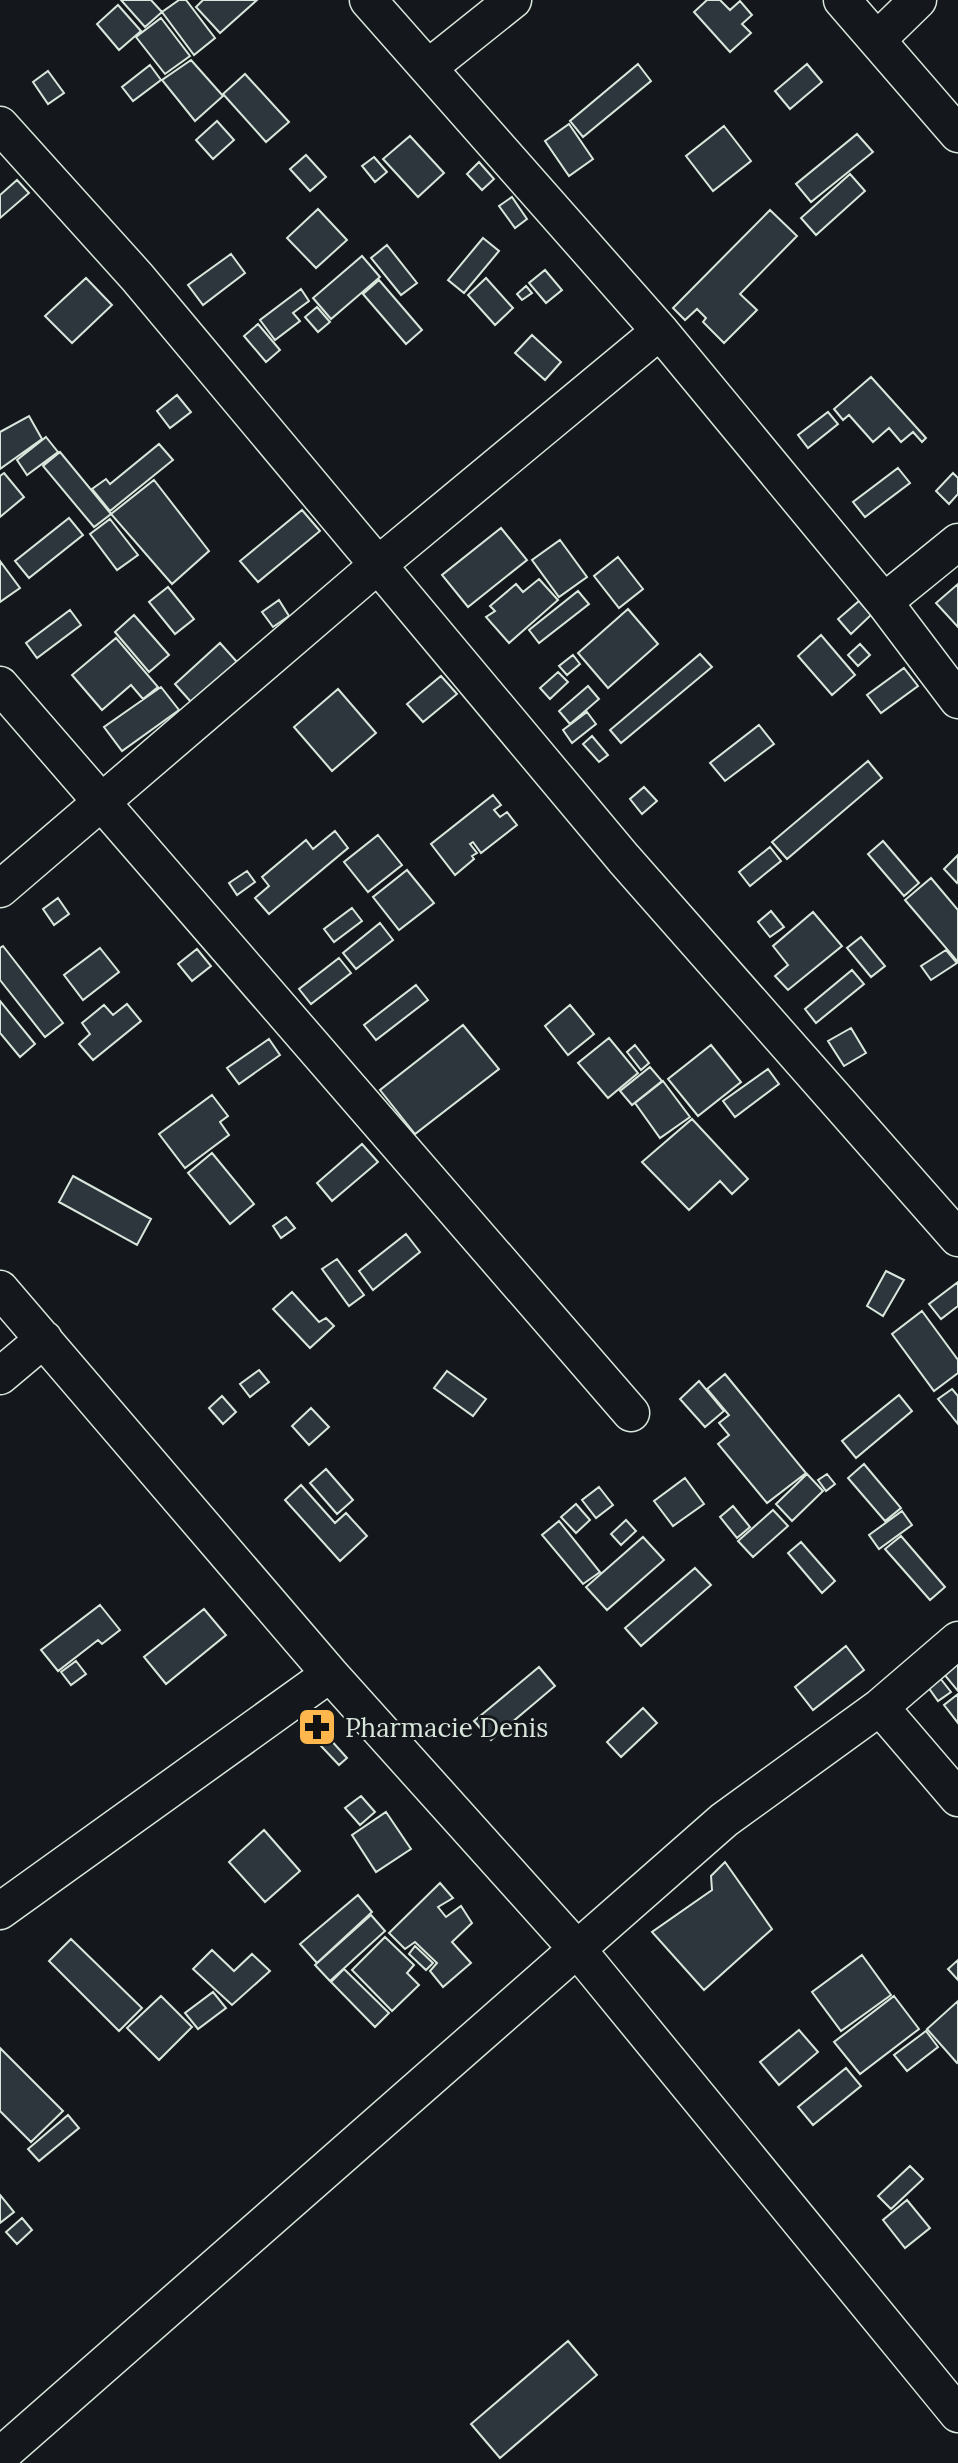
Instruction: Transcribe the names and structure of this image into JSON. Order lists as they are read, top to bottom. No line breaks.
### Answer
{"places":{"pharmacy":["Pharmacie Denis"]}}
